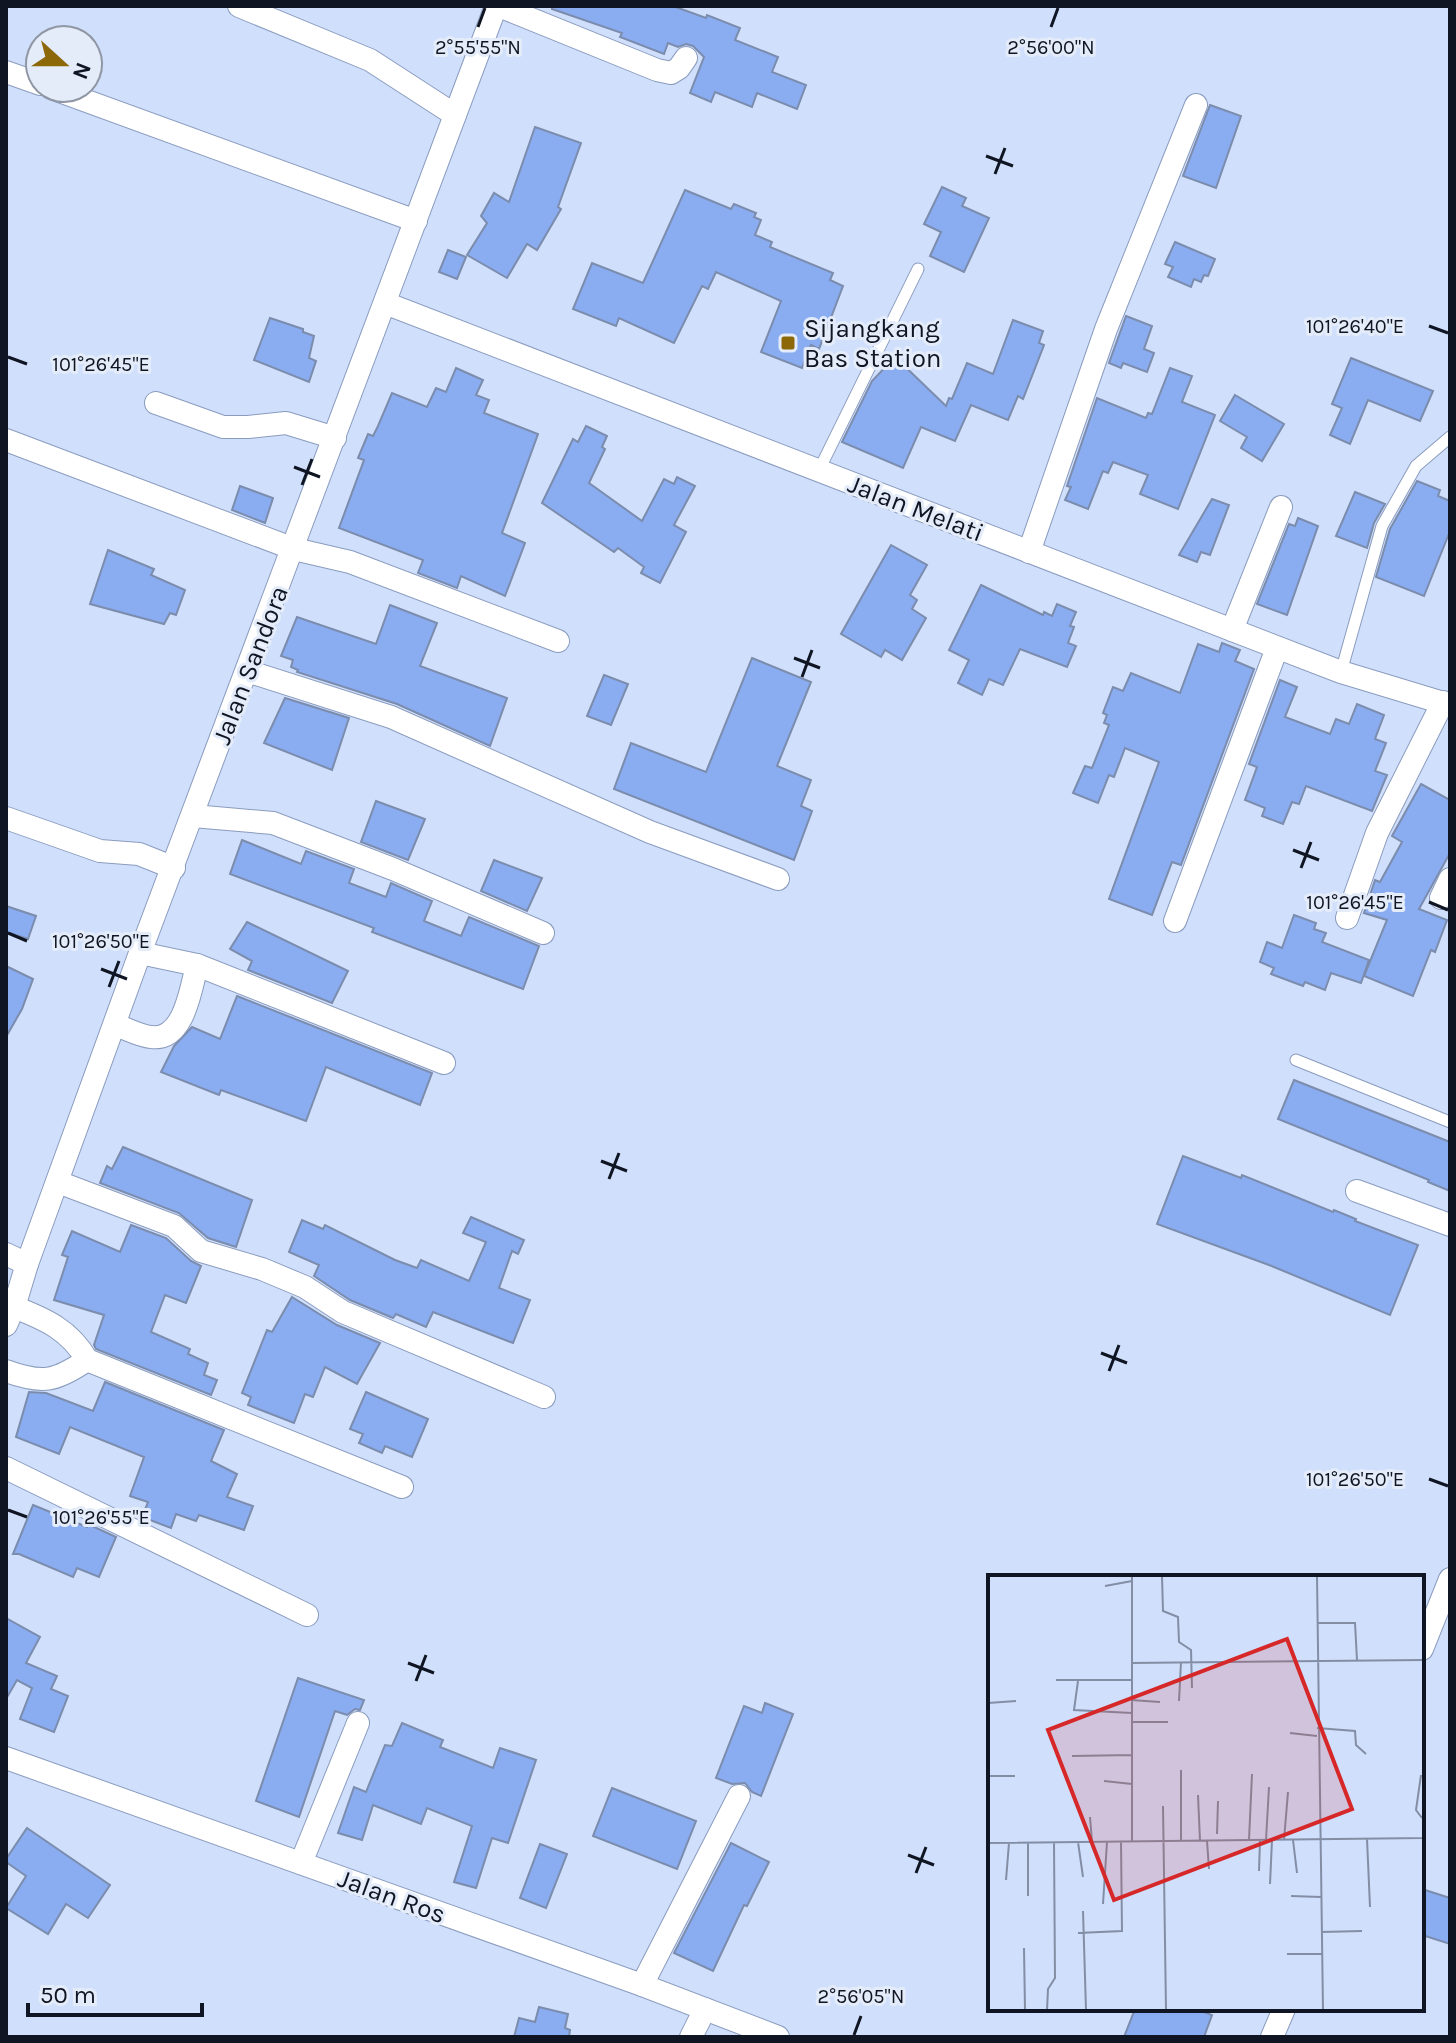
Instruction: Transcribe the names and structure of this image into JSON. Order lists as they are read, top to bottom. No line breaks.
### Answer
{"streets":{"street":["Jalan Melati","Jalan Sandora","Jalan Ros"]},"crossings":[["Jalan Melati","Jalan Sandora"]],"places":{"transit":["Sijangkang Bas Station"]},"scale_bar":"50 m","north":"right","coordinates":["2°55'55\"N","2°56'00\"N","101°26'40\"E","101°26'45\"E","101°26'50\"E","101°26'55\"E","2°56'05\"N"]}
